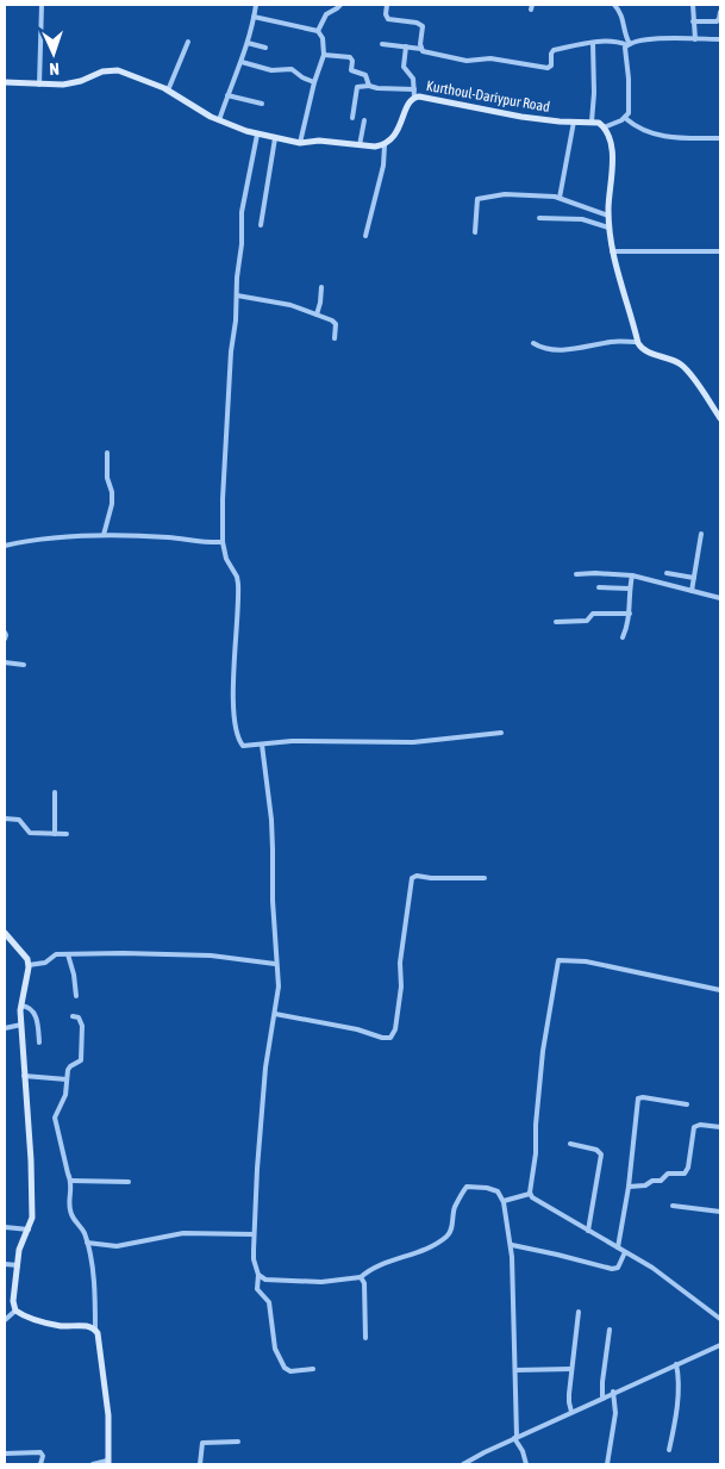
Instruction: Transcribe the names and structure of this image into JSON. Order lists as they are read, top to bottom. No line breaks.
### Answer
{"streets":{"street":["Kurthoul-Dariypur Road"]},"north":"bottom"}
